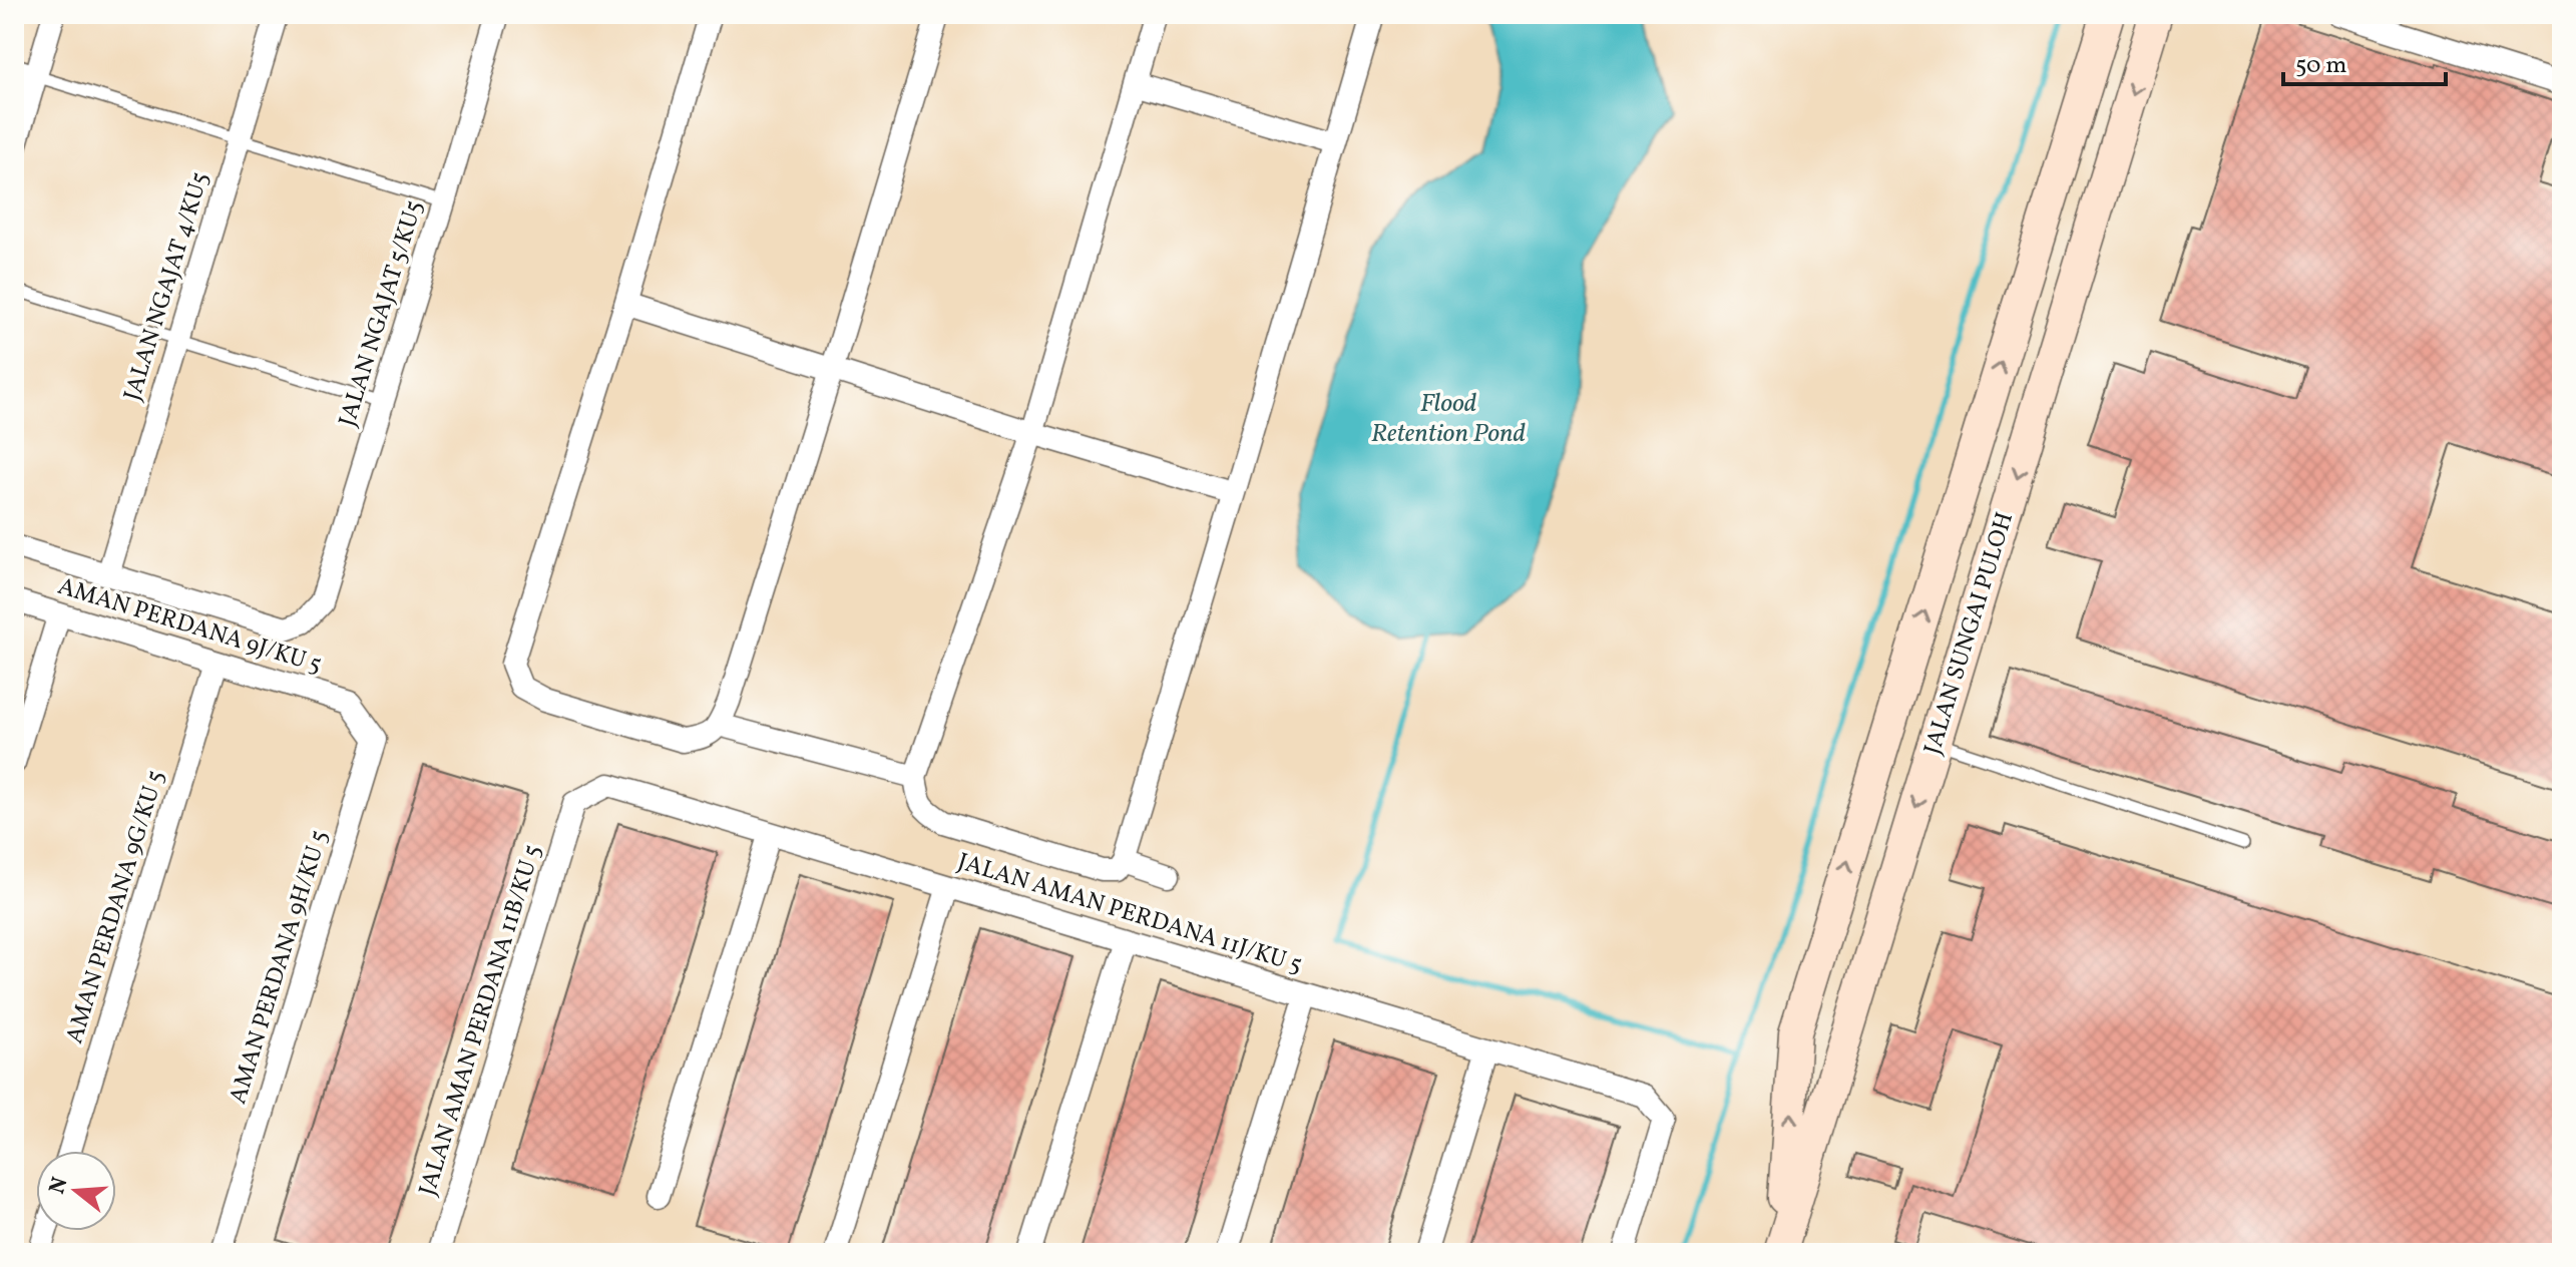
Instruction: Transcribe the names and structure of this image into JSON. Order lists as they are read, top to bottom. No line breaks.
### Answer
{"streets":{"street":["JALAN NGAJAT 4/KU5","JALAN NGAJAT 5/KU5","AMAN PERDANA 9J/KU 5","JALAN SUNGAI PULOH","AMAN PERDANA 9G/KU 5","JALAN AMAN PERDANA 11J/KU 5","AMAN PERDANA 9H/KU 5","JALAN AMAN PERDANA 11B/KU 5"]},"crossings":[["JALAN NGAJAT 4/KU5","JALAN NGAJAT 5/KU5"],["AMAN PERDANA 9J/KU 5","AMAN PERDANA 9G/KU 5"],["AMAN PERDANA 9J/KU 5","AMAN PERDANA 9H/KU 5"],["JALAN AMAN PERDANA 11J/KU 5","JALAN AMAN PERDANA 11B/KU 5"]],"water":["Flood Retention Pond"],"scale_bar":"50 m","north":"left"}
